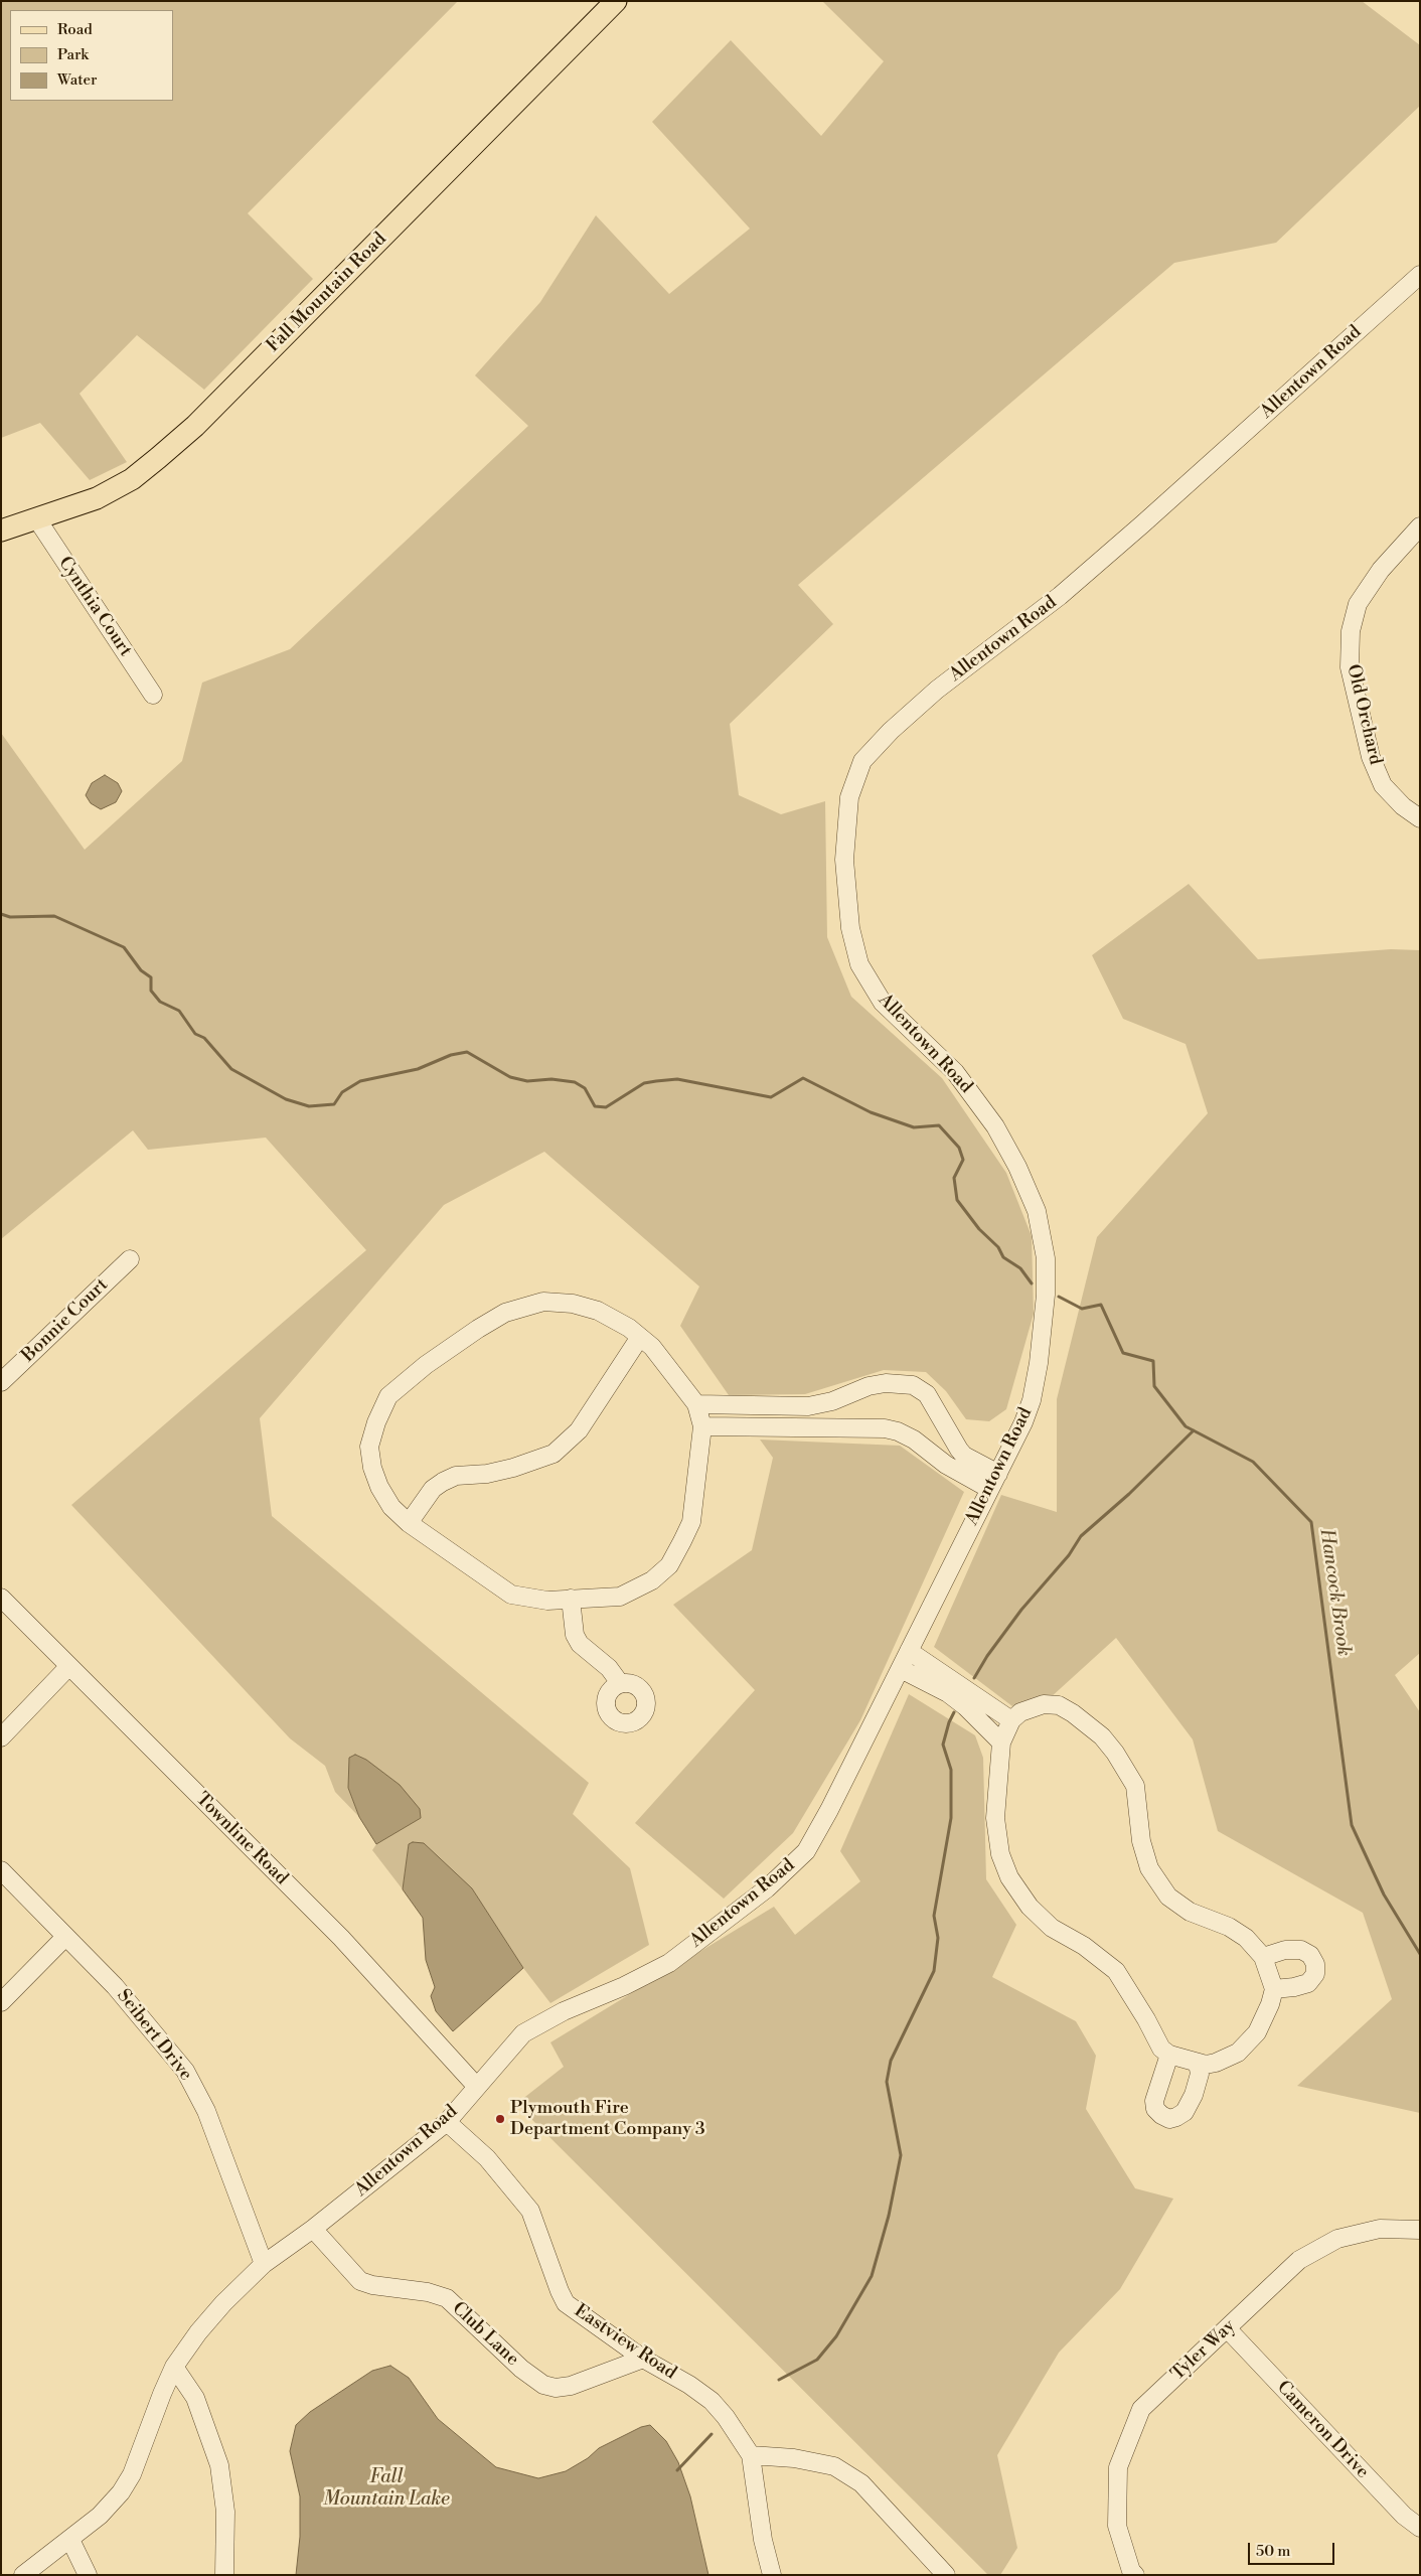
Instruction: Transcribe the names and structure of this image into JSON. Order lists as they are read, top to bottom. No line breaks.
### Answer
{"streets":{"main road":["Fall Mountain Road"],"street":["Allentown Road","Cynthia Court","Old Orchard","Bonnie Court","Townline Road","Seibert Drive","Club Lane","Eastview Road","Tyler Way","Cameron Drive"]},"crossings":[["Fall Mountain Road","Cynthia Court"],["Allentown Road","Townline Road"],["Allentown Road","Seibert Drive"],["Allentown Road","Club Lane"],["Allentown Road","Eastview Road"],["Club Lane","Eastview Road"],["Tyler Way","Cameron Drive"]],"water":["Hancock Brook","Fall Mountain Lake"],"places":["Plymouth Fire Department Company 3"],"legend":["Road","Park","Water"],"scale_bar":"50 m"}
